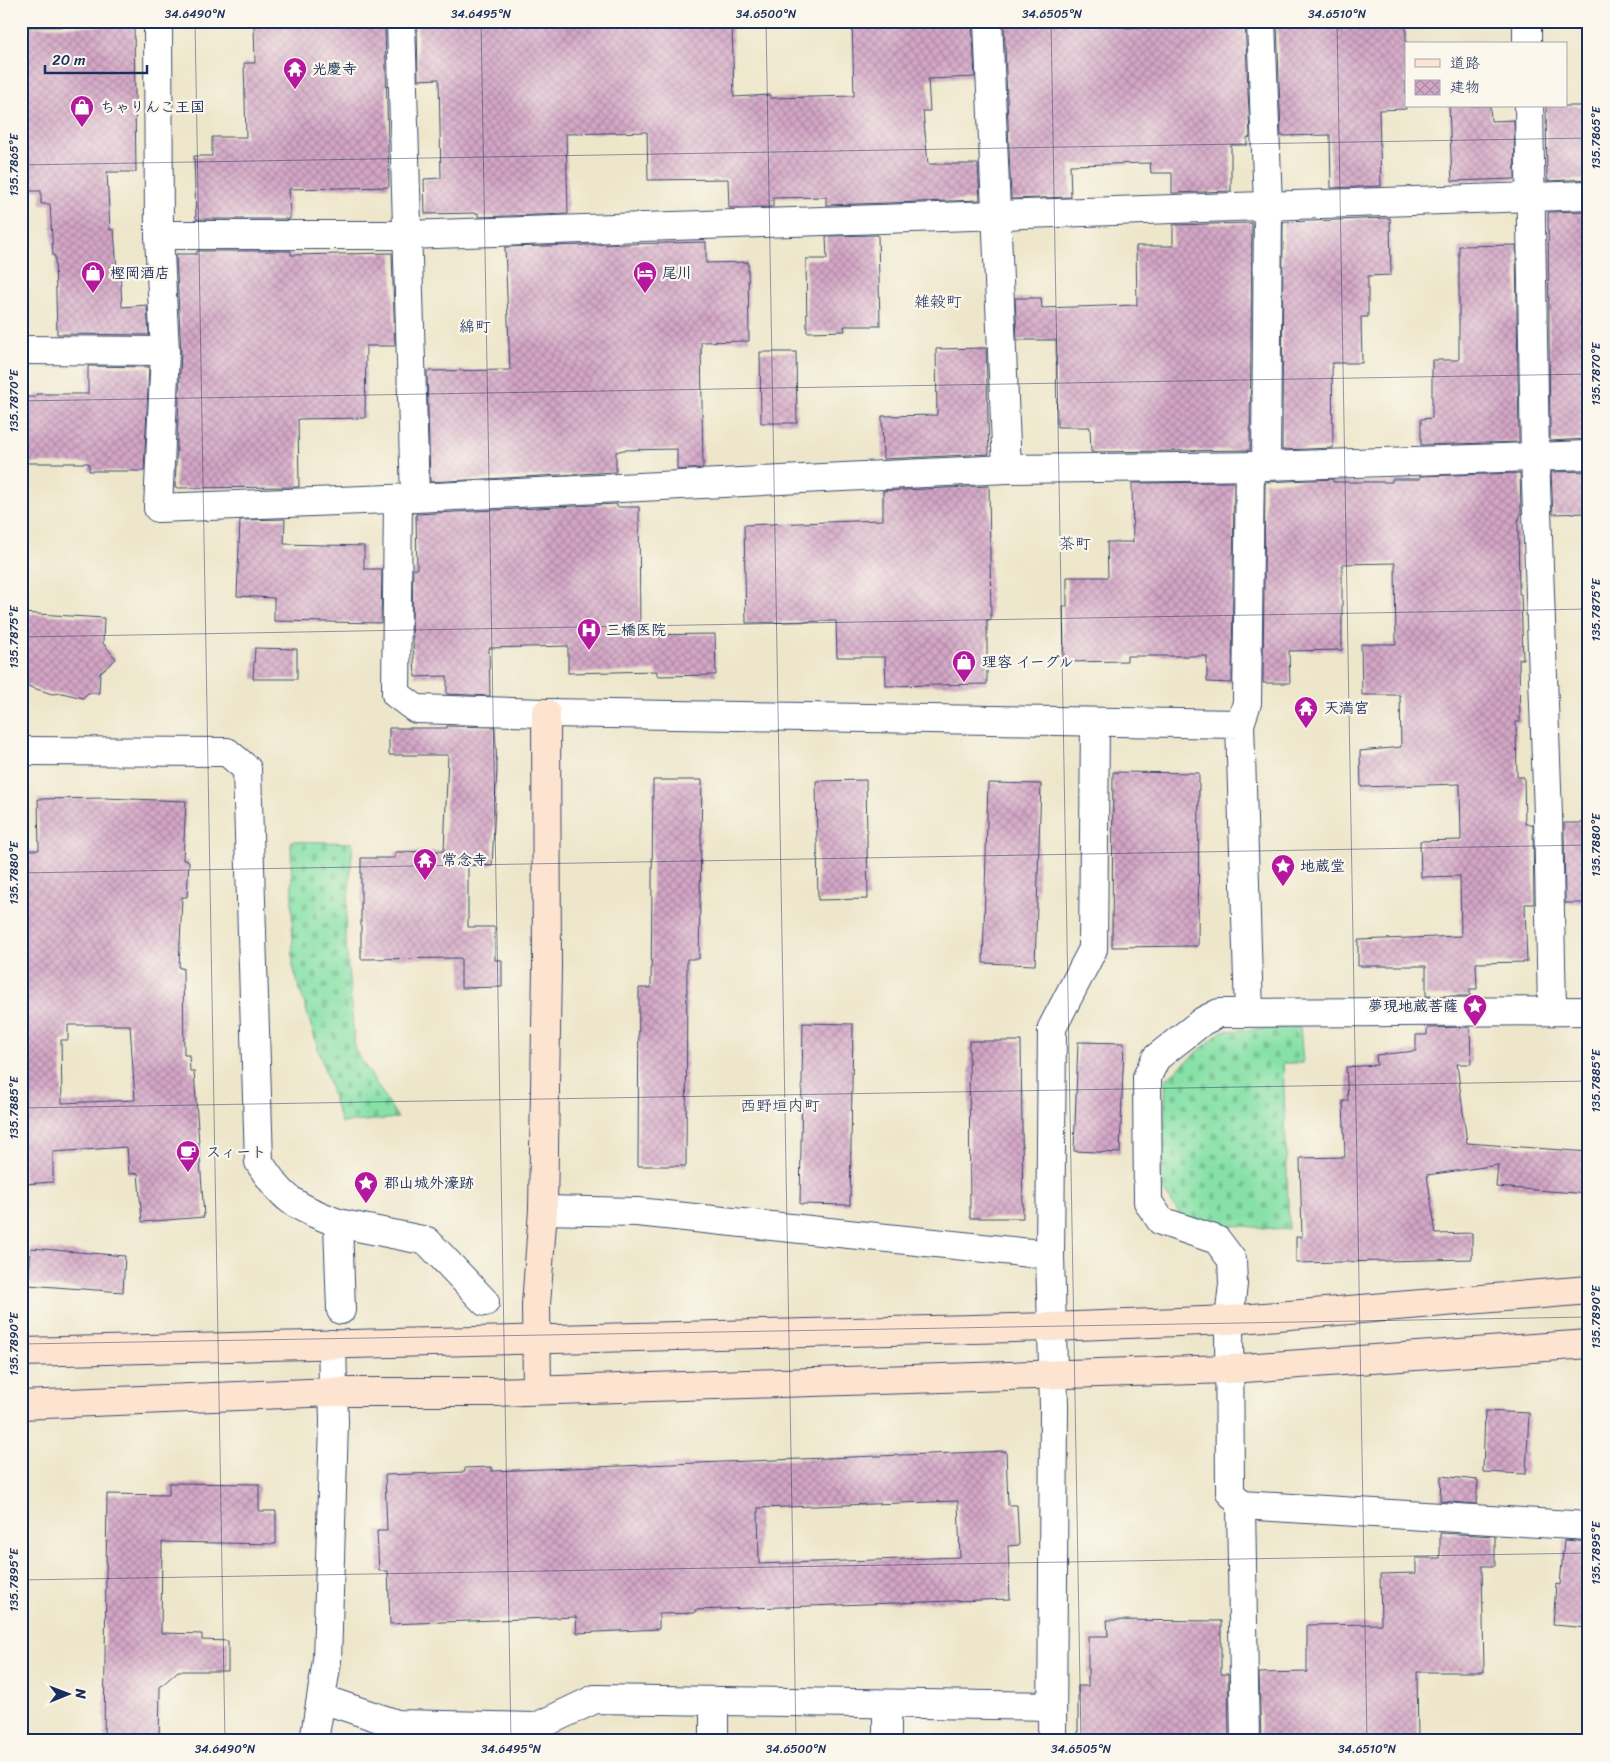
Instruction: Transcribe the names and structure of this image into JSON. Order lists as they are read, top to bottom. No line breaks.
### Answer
{"districts":["雑穀町","綿町","茶町","西野垣内町"],"places":{"temple":["光慶寺","天満宮","常念寺"],"shop":["ちゃりんこ王国","樫岡酒店","理容 イーグル"],"hotel":["尾川"],"hospital":["三橋医院"],"place":["地蔵堂","夢現地蔵菩薩","郡山城外濠跡"],"cafe":["スィート"]},"legend":["道路","建物"],"scale_bar":"20 m","north":"right","coordinates":["34.6490°N","34.6495°N","34.6500°N","34.6505°N","34.6510°N","135.7865°E","135.7870°E","135.7875°E","135.7880°E","135.7885°E","135.7890°E","135.7895°E"]}
